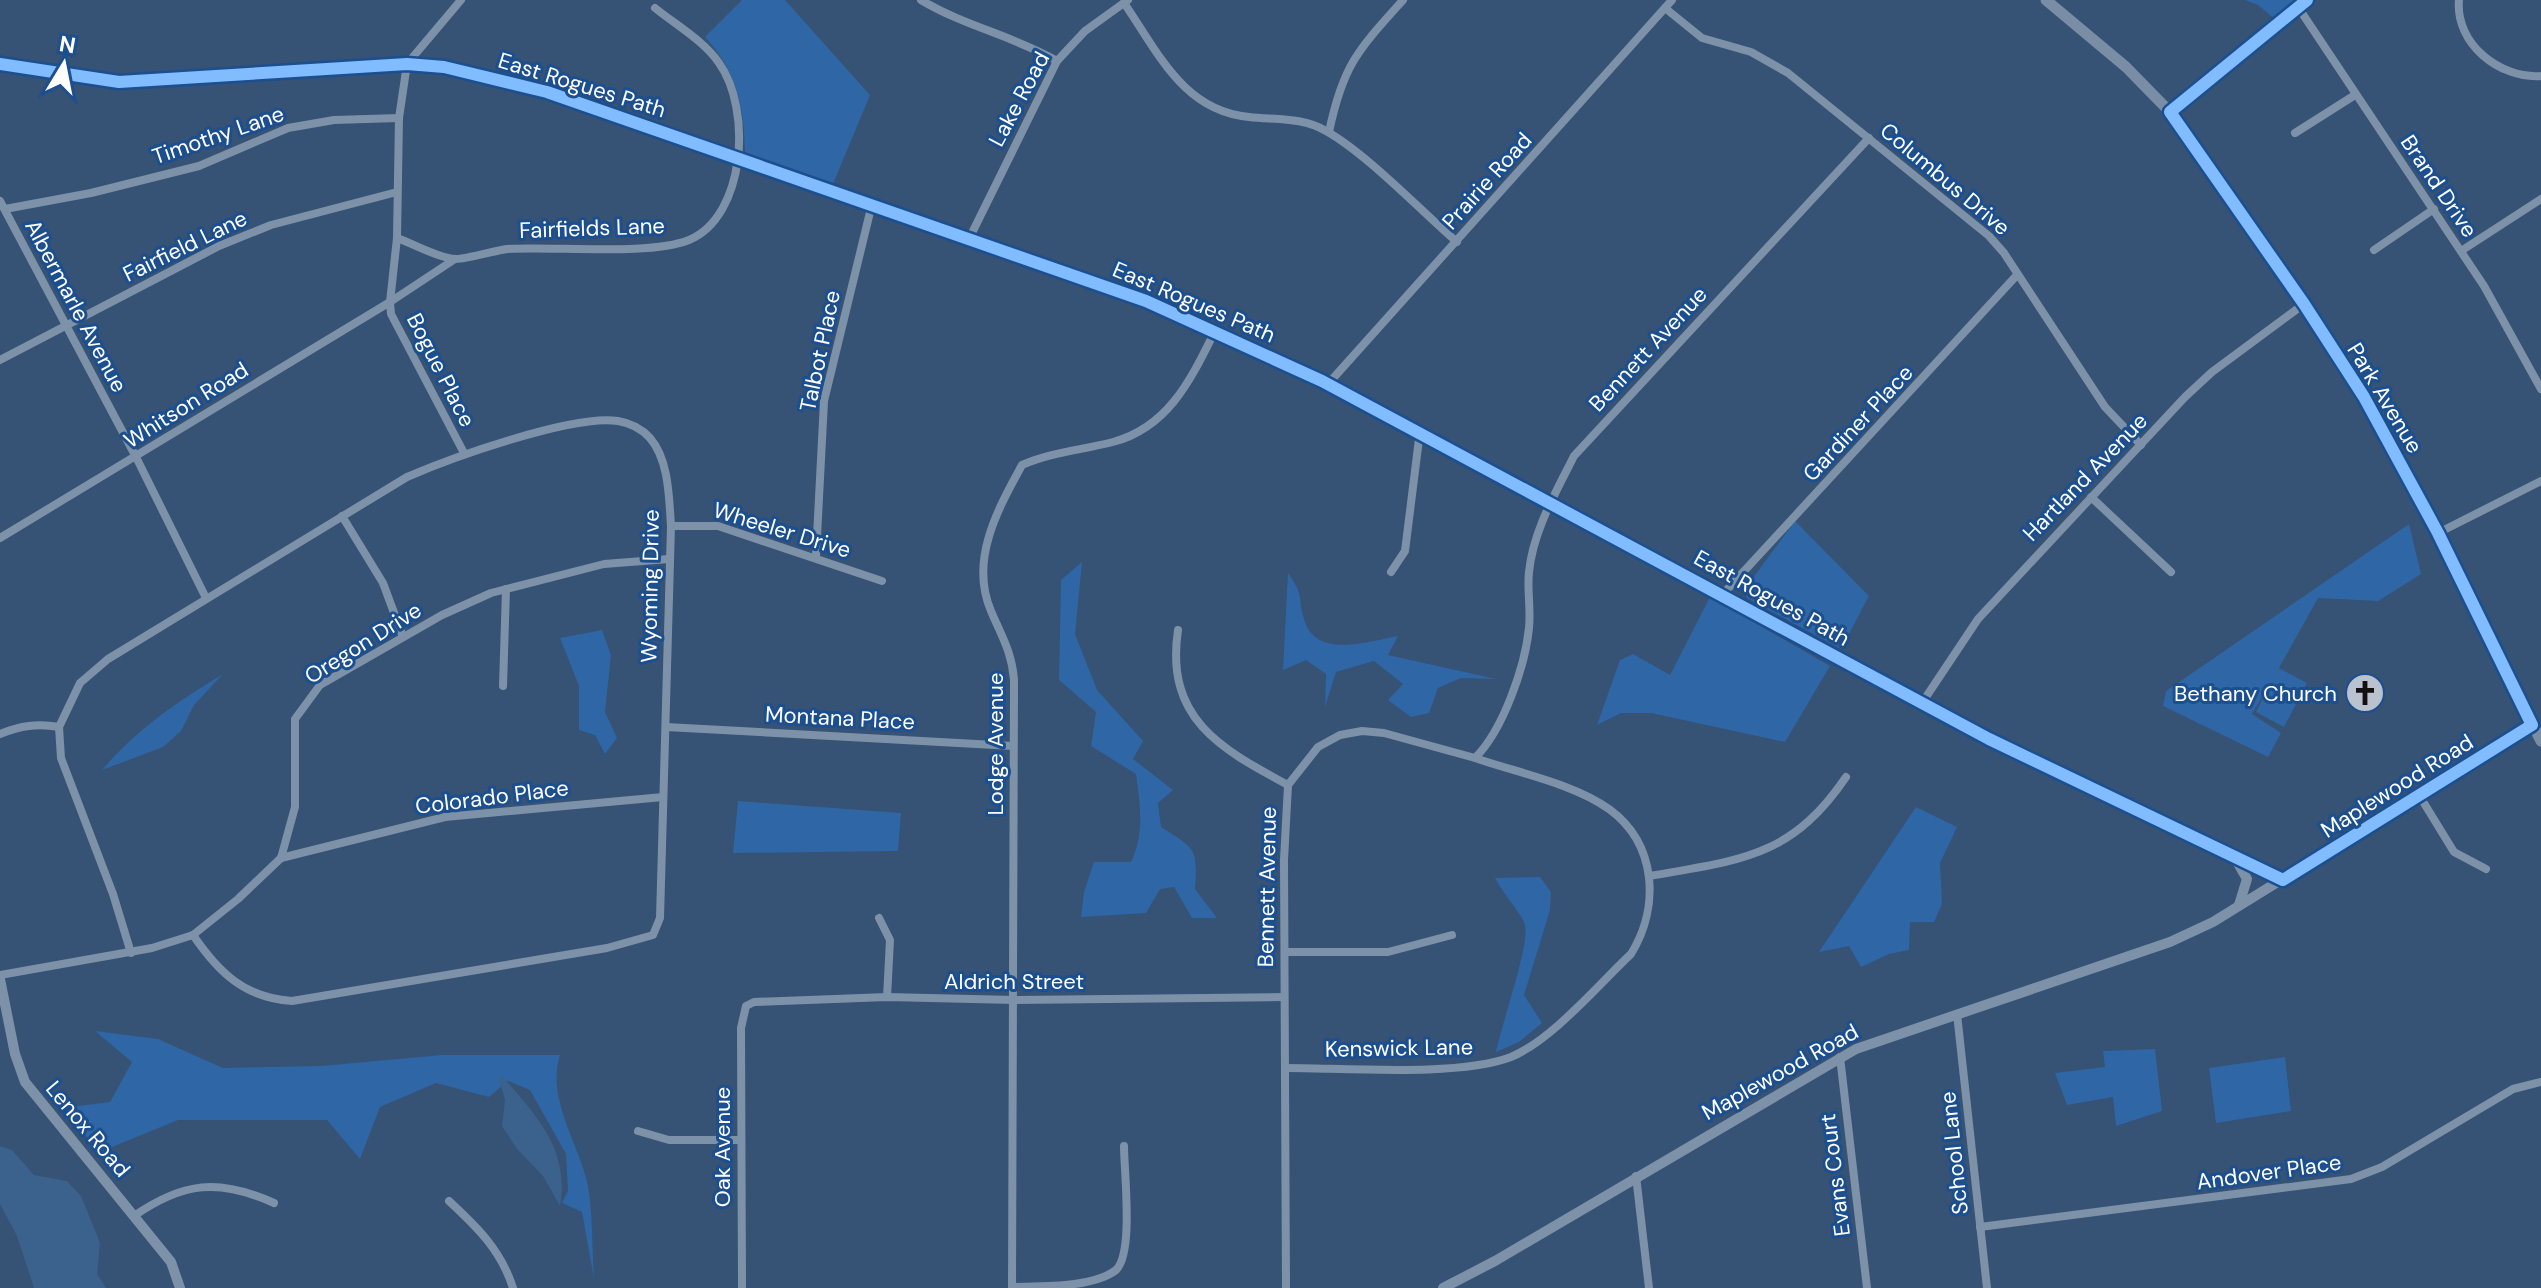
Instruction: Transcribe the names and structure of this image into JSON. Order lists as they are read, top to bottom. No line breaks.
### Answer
{"streets":{"main road":["Park Avenue"],"street":["East Rogues Path","Lake Road","Timothy Lane","Columbus Drive","Prairie Road","Brand Drive","Fairfields Lane","Fairfield Lane","Albermarle Avenue","Bennett Avenue","Talbot Place","Bogue Place","Whitson Road","Gardiner Place","Hartland Avenue","Wheeler Drive","Wyoming Drive","Oregon Drive","Montana Place","Lodge Avenue","Maplewood Road","Colorado Place","Aldrich Street","Kenswick Lane","Lenox Road","Oak Avenue","School Lane","Andover Place","Evans Court"]},"crossings":[["East Rogues Path","Lake Road"],["East Rogues Path","Prairie Road"],["East Rogues Path","Fairfields Lane"],["East Rogues Path","Bennett Avenue"],["East Rogues Path","Talbot Place"],["East Rogues Path","Gardiner Place"],["East Rogues Path","Hartland Avenue"],["East Rogues Path","Lodge Avenue"],["East Rogues Path","Maplewood Road"],["Timothy Lane","Albermarle Avenue"],["Columbus Drive","Prairie Road"],["Columbus Drive","Bennett Avenue"],["Columbus Drive","Gardiner Place"],["Columbus Drive","Hartland Avenue"],["Fairfields Lane","Whitson Road"],["Fairfield Lane","Albermarle Avenue"],["Albermarle Avenue","Whitson Road"],["Albermarle Avenue","Wyoming Drive"],["Bennett Avenue","Aldrich Street"],["Bennett Avenue","Kenswick Lane"],["Talbot Place","Wheeler Drive"],["Bogue Place","Whitson Road"],["Bogue Place","Wyoming Drive"],["Park Avenue","Hartland Avenue"],["Park Avenue","Maplewood Road"],["Wheeler Drive","Wyoming Drive"],["Wyoming Drive","Oregon Drive"],["Wyoming Drive","Montana Place"],["Wyoming Drive","Colorado Place"],["Oregon Drive","Colorado Place"],["Montana Place","Lodge Avenue"],["Lodge Avenue","Aldrich Street"],["Maplewood Road","School Lane"],["Maplewood Road","Evans Court"],["Aldrich Street","Oak Avenue"],["School Lane","Andover Place"]],"places":{"church":["Bethany Church"]},"north":"top"}
